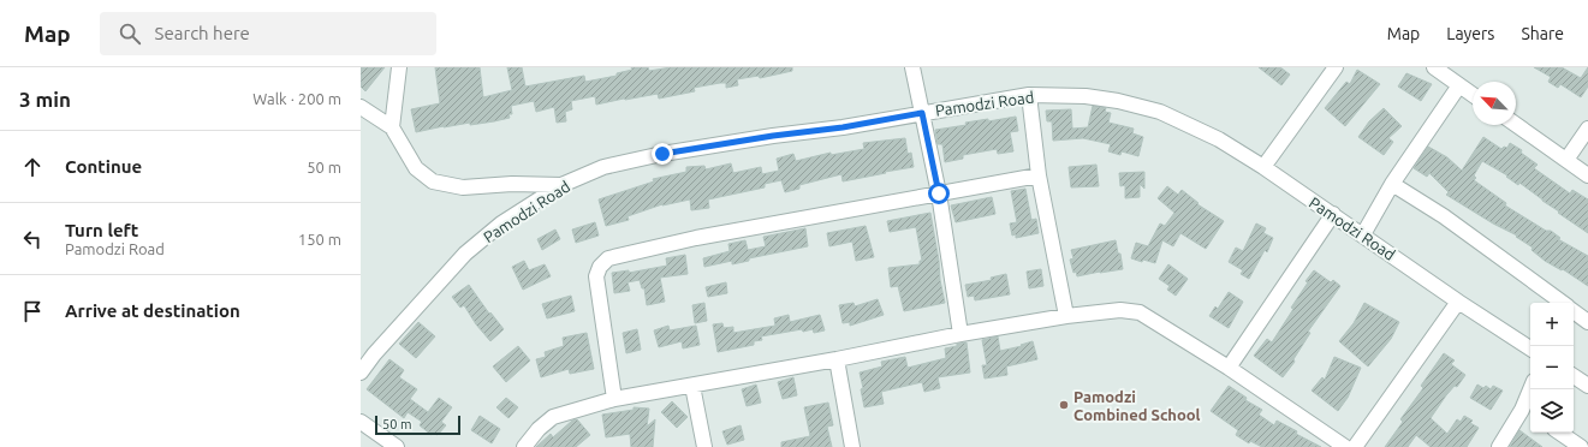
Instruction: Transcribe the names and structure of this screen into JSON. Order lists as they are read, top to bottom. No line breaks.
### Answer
{"streets":{"street":["Pamodzi Road"]},"places":["Pamodzi Combined School"],"scale_bar":"50 m","north":"top left","page":{"header":"Map","search":"Search here","nav":["Map","Layers","Share"],"heading":["3 min","Walk · 200 m"],"list":[["Continue","50 m"],["Turn left","Pamodzi Road","150 m"],"Arrive at destination"],"map_buttons":["+","−"],"scale":"50 m"}}
